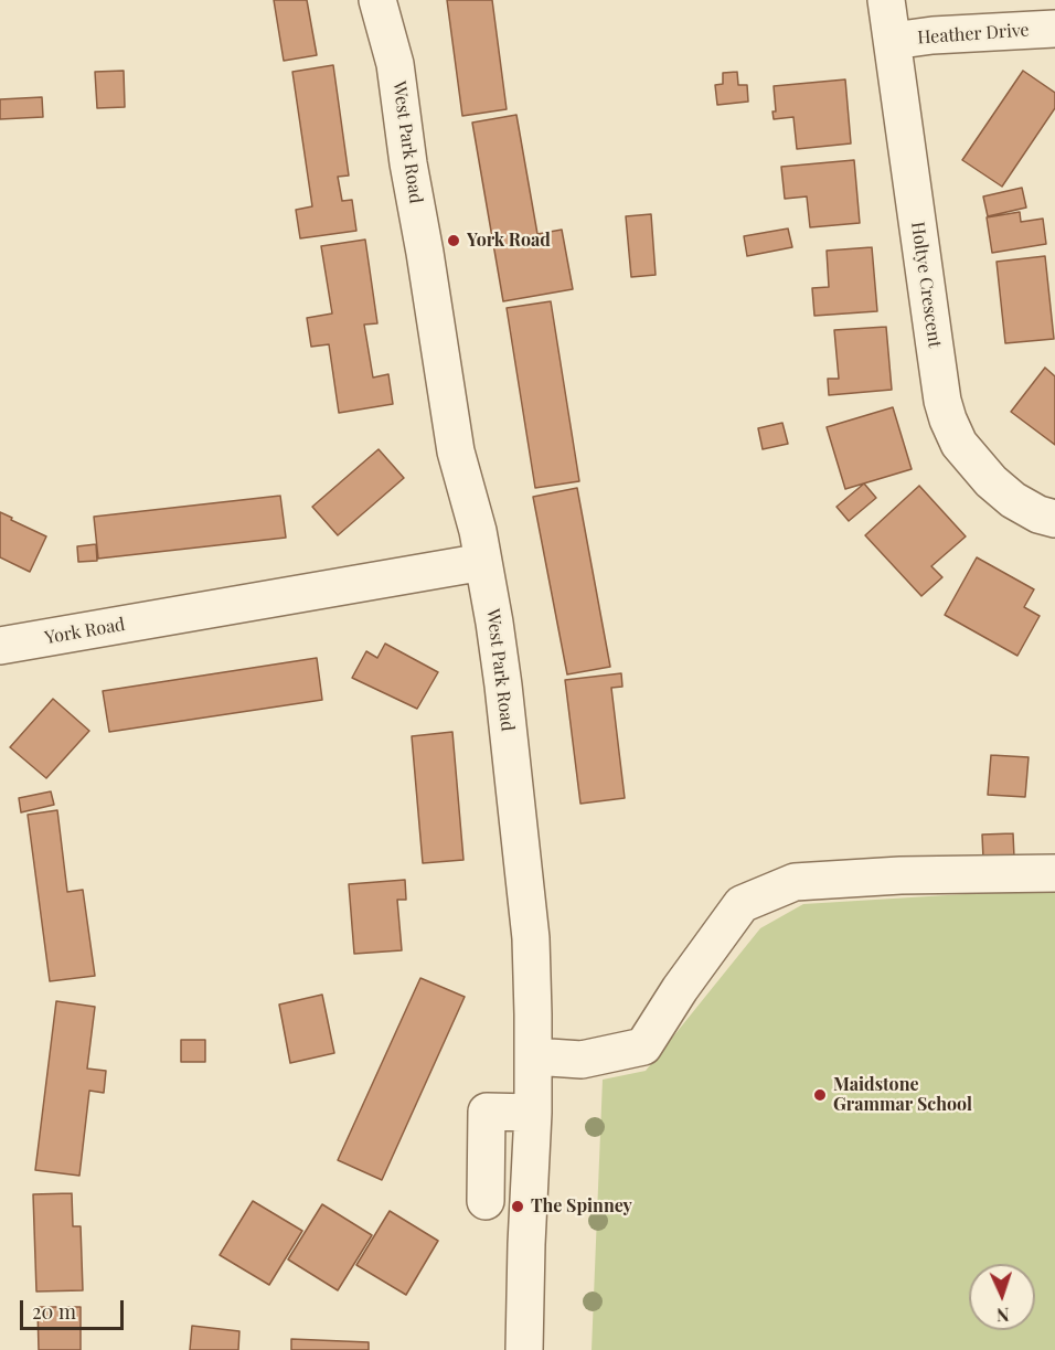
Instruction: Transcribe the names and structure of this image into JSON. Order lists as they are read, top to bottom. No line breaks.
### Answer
{"streets":{"street":["Heather Drive","West Park Road","Holtye Crescent","York Road"]},"crossings":[["Heather Drive","Holtye Crescent"],["West Park Road","York Road"]],"places":["York Road","Maidstone Grammar School","The Spinney"],"scale_bar":"20 m","north":"bottom"}
